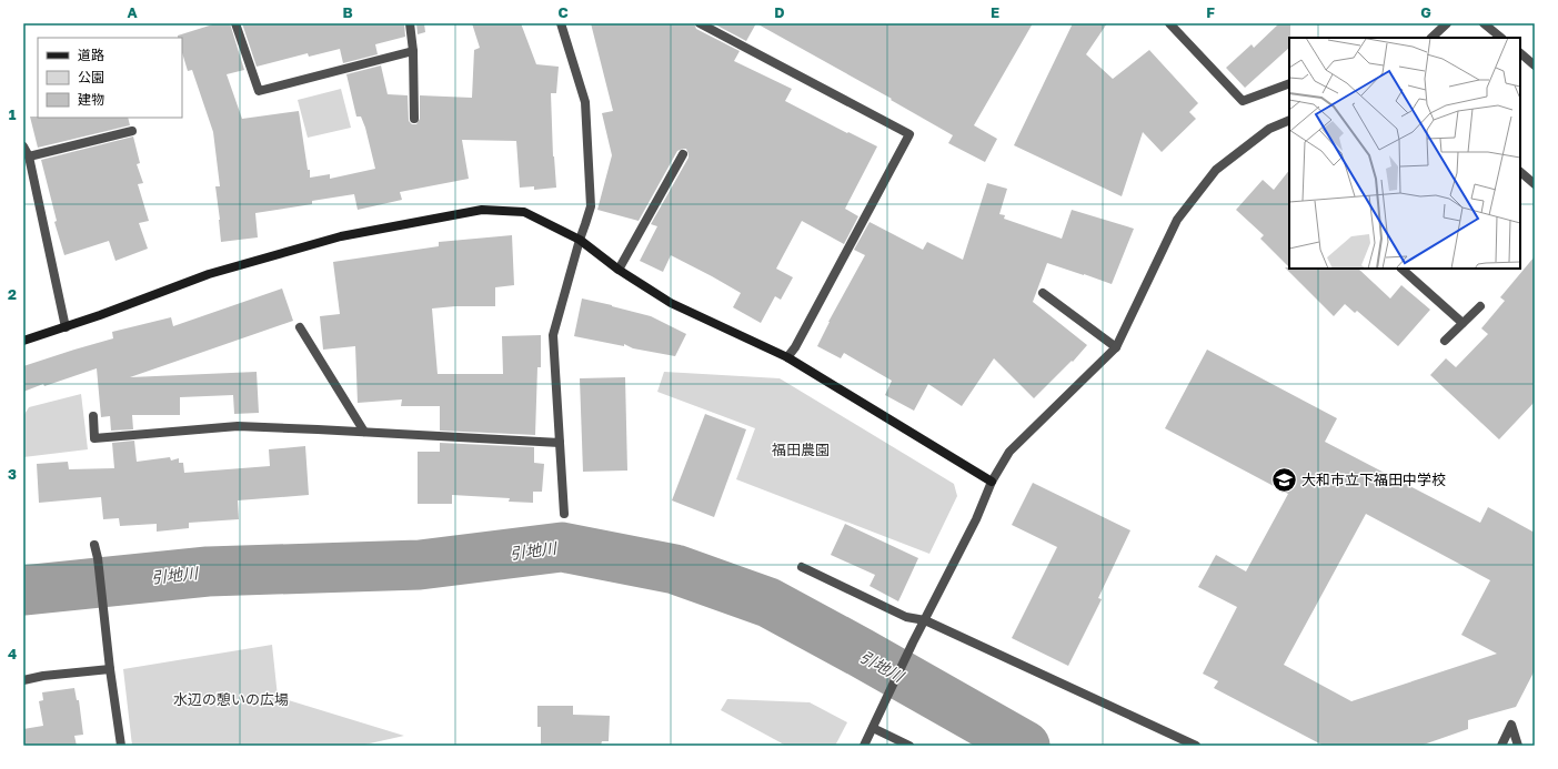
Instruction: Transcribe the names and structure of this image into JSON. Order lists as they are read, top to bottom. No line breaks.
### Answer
{"water":["引地川"],"parks":["福田農園","水辺の憩いの広場"],"places":{"school or university":["大和市立下福田中学校"]},"legend":["道路","公園","建物"],"grid":{"columns":["A","B","C","D","E","F","G"],"rows":["1","2","3","4"]}}
